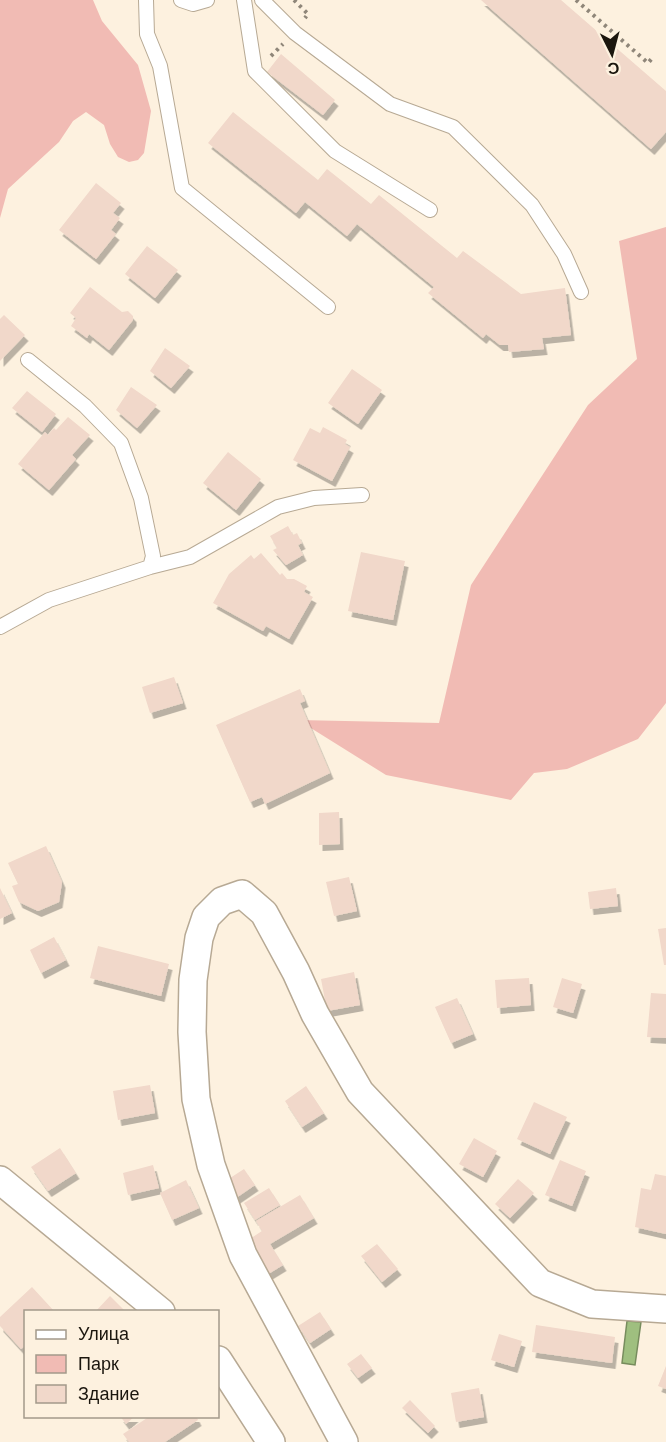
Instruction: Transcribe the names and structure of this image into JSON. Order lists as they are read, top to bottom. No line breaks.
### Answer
{"legend":["Улица","Парк","Здание"],"north":"bottom"}
